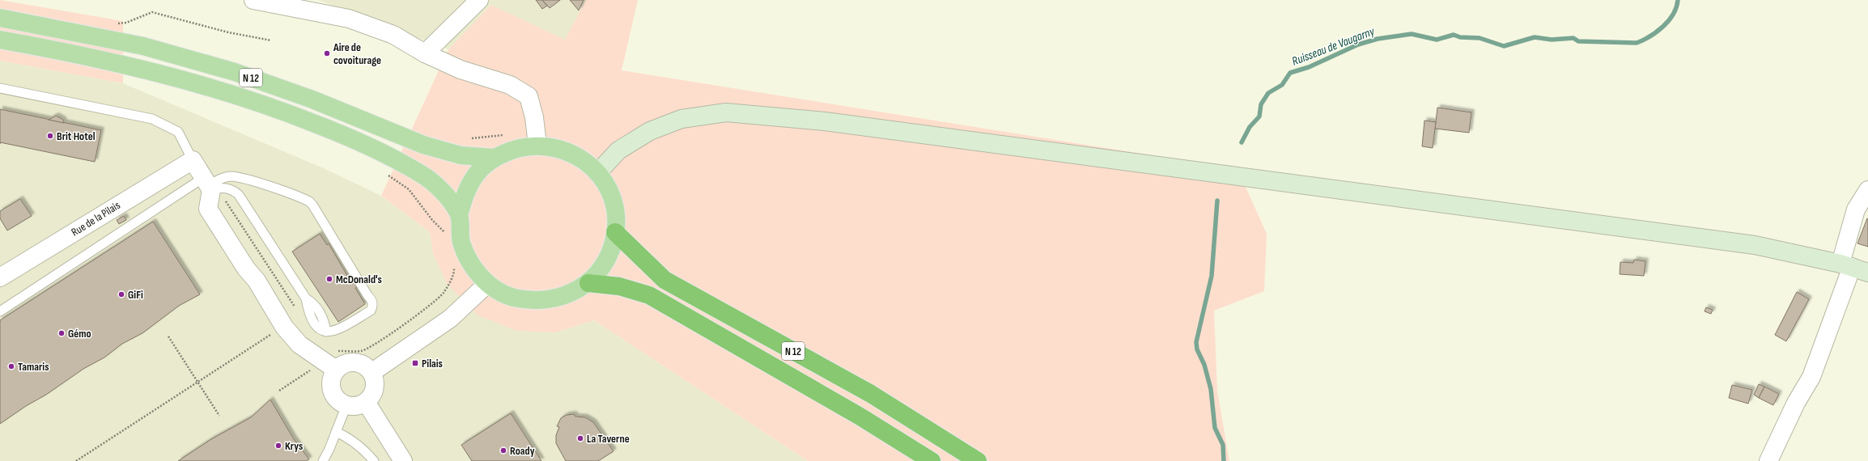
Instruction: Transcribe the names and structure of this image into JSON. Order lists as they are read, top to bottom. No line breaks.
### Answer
{"streets":{"highway":["N 12"],"street":["Rue de la Pilais"]},"water":["Ruisseau de Vaugarny"],"places":{"other":["Aire de covoiturage","Brit Hotel","McDonald's","GiFi","Gémo","Tamaris","La Taverne","Krys","Roady"],"transit":["Pilais"]}}
